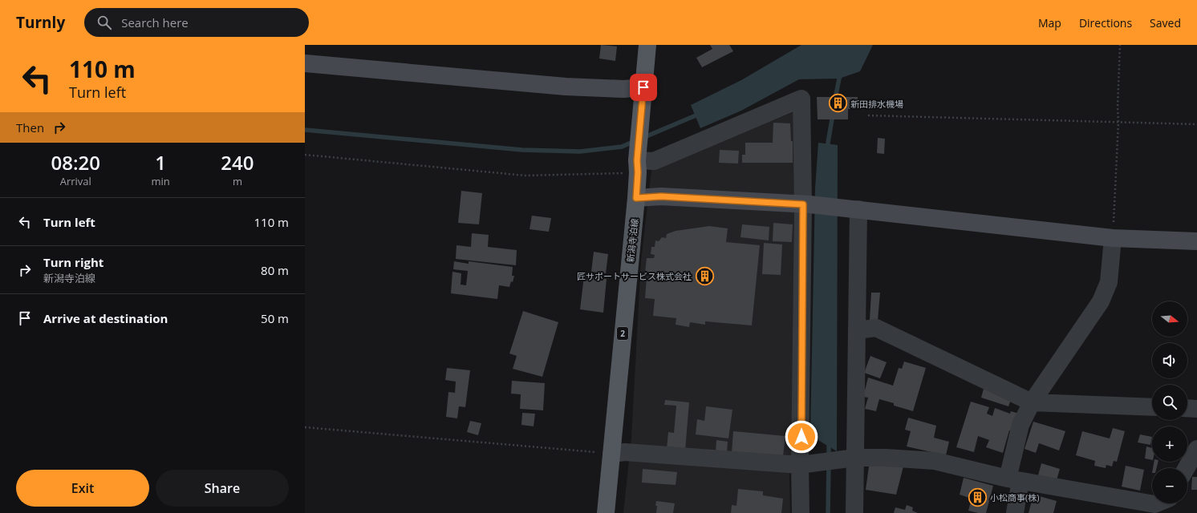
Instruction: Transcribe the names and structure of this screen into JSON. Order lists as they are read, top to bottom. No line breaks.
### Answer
{"streets":{"main road":["新潟寺泊線","2"]},"places":{"building":["新田排水機場","匠サポートサービス株式会社","小松商事(株)"]},"north":"right","page":{"header":"Turnly","search":"Search here","nav":["Map","Directions","Saved"],"turn":["110 m","Turn left"],"then":"Then","eta":["08:20","Arrival","1","min","240","m"],"list":[{"name":"Turn left","value":"110 m"},{"name":"Turn right","note":"新潟寺泊線","value":"80 m"},{"name":"Arrive at destination","value":"50 m"}],"map_buttons":["+","−"],"buttons":["Exit","Share"]}}
